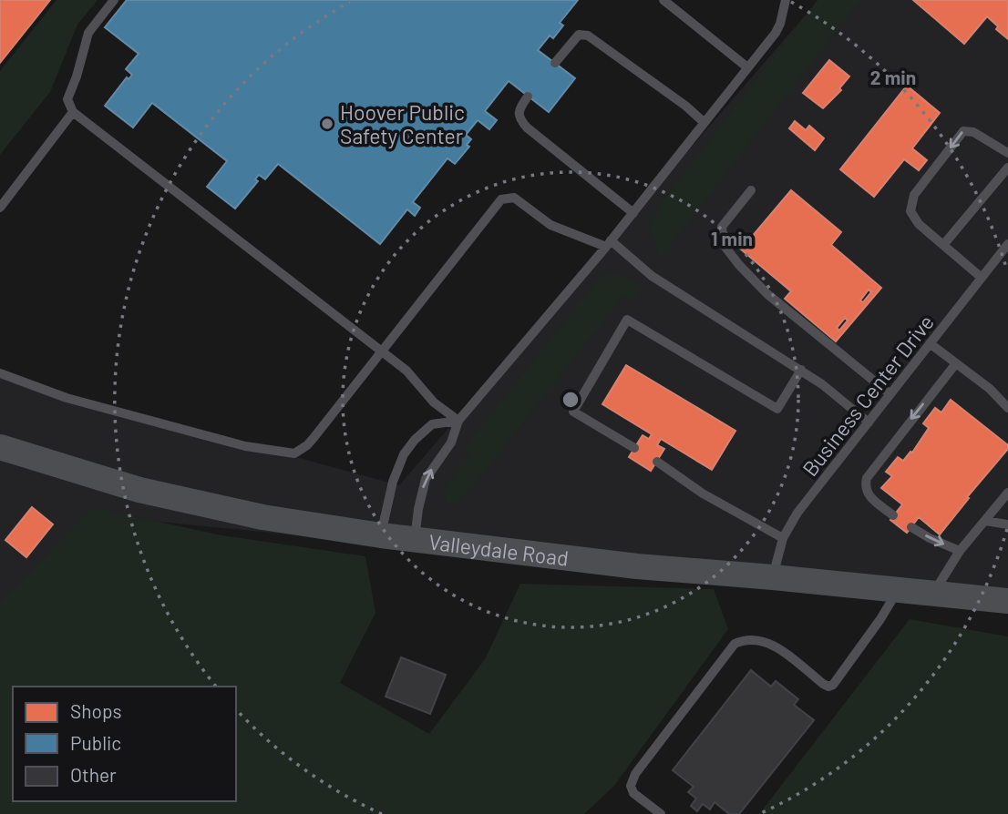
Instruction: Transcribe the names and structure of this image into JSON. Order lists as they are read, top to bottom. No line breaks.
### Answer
{"streets":{"main road":["Valleydale Road"],"lane":["Business Center Drive"]},"crossings":[["Business Center Drive","Valleydale Road"]],"places":["Hoover Public Safety Center"],"legend":["Shops","Public","Other"],"rings":["2 min","1 min"]}
